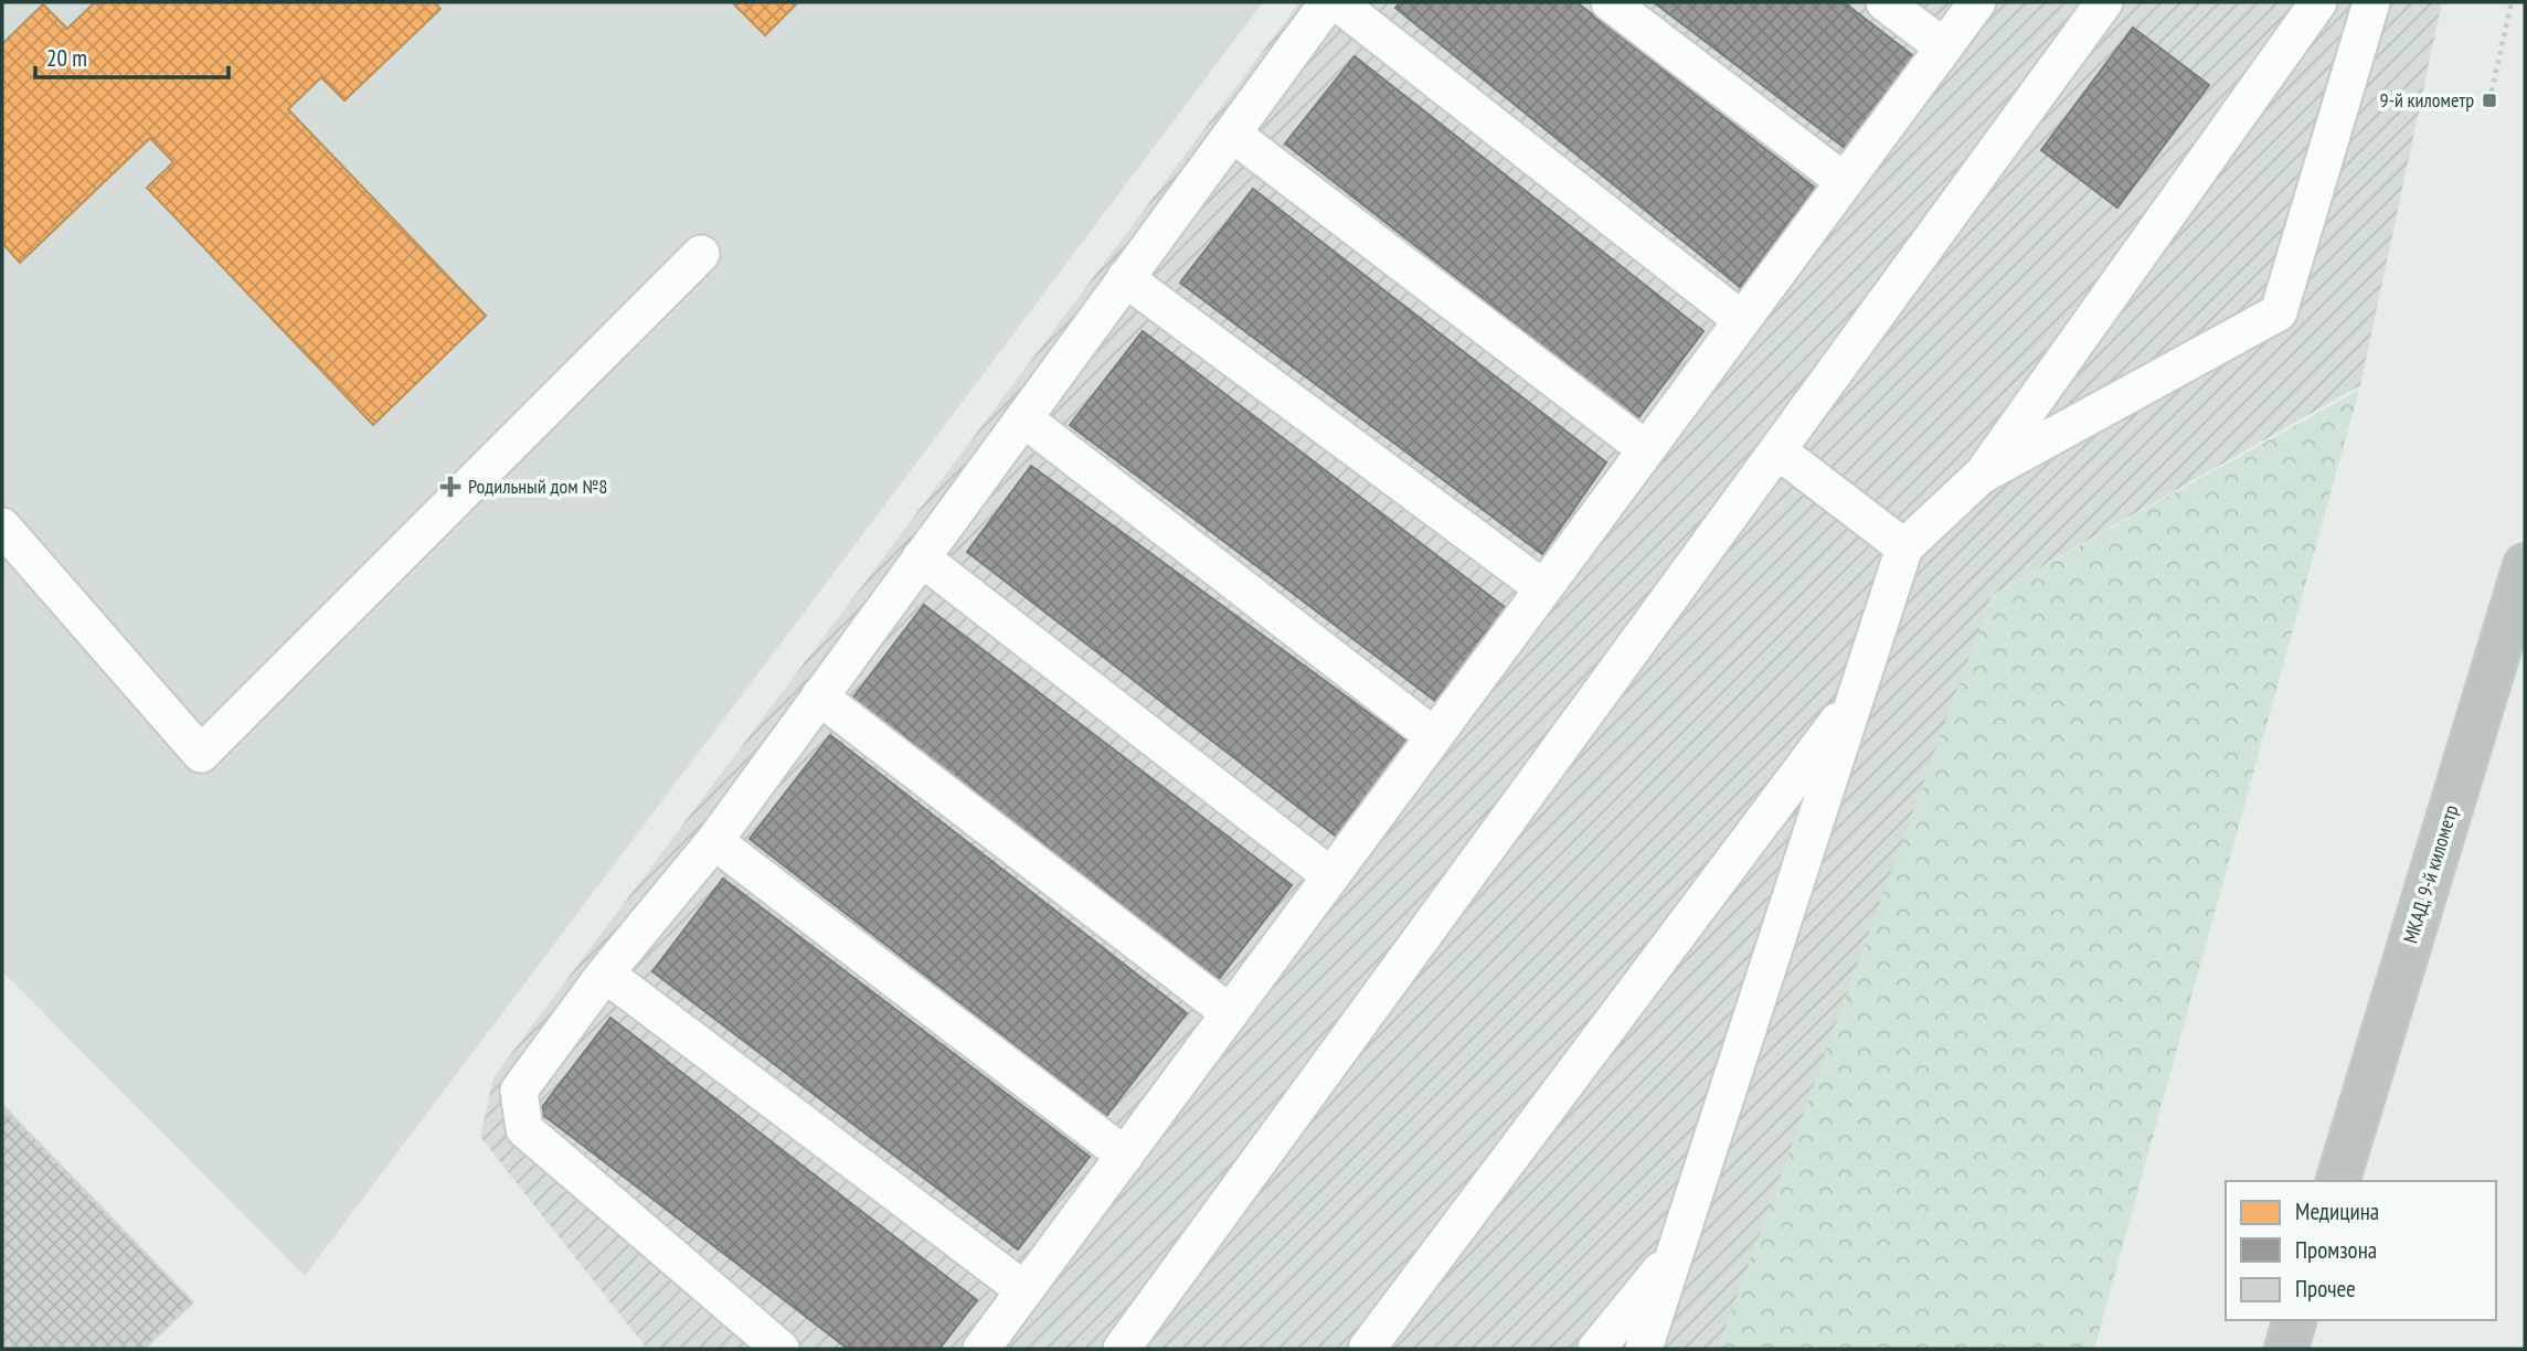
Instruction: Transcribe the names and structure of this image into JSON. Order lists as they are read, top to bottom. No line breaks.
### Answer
{"streets":{"highway":["МКАД, 9-й километр"]},"places":{"transit":["9-й километр"],"health":["Родильный дом №8"]},"legend":["Медицина","Промзона","Прочее"],"scale_bar":"20 m"}
